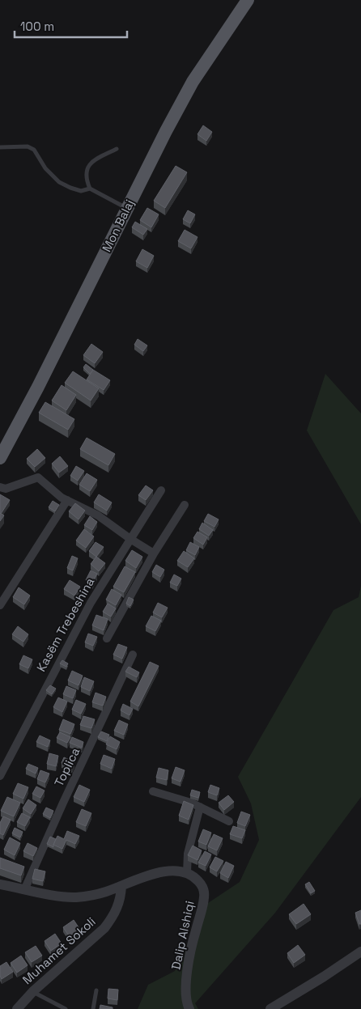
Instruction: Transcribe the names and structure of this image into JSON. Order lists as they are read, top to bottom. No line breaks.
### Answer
{"streets":{"main road":["Mon Balaj"],"street":["Kasëm Trebeshina","Toplica","Dalip Alshiqi","Muhamet Sokoli"]},"scale_bar":"100 m"}
